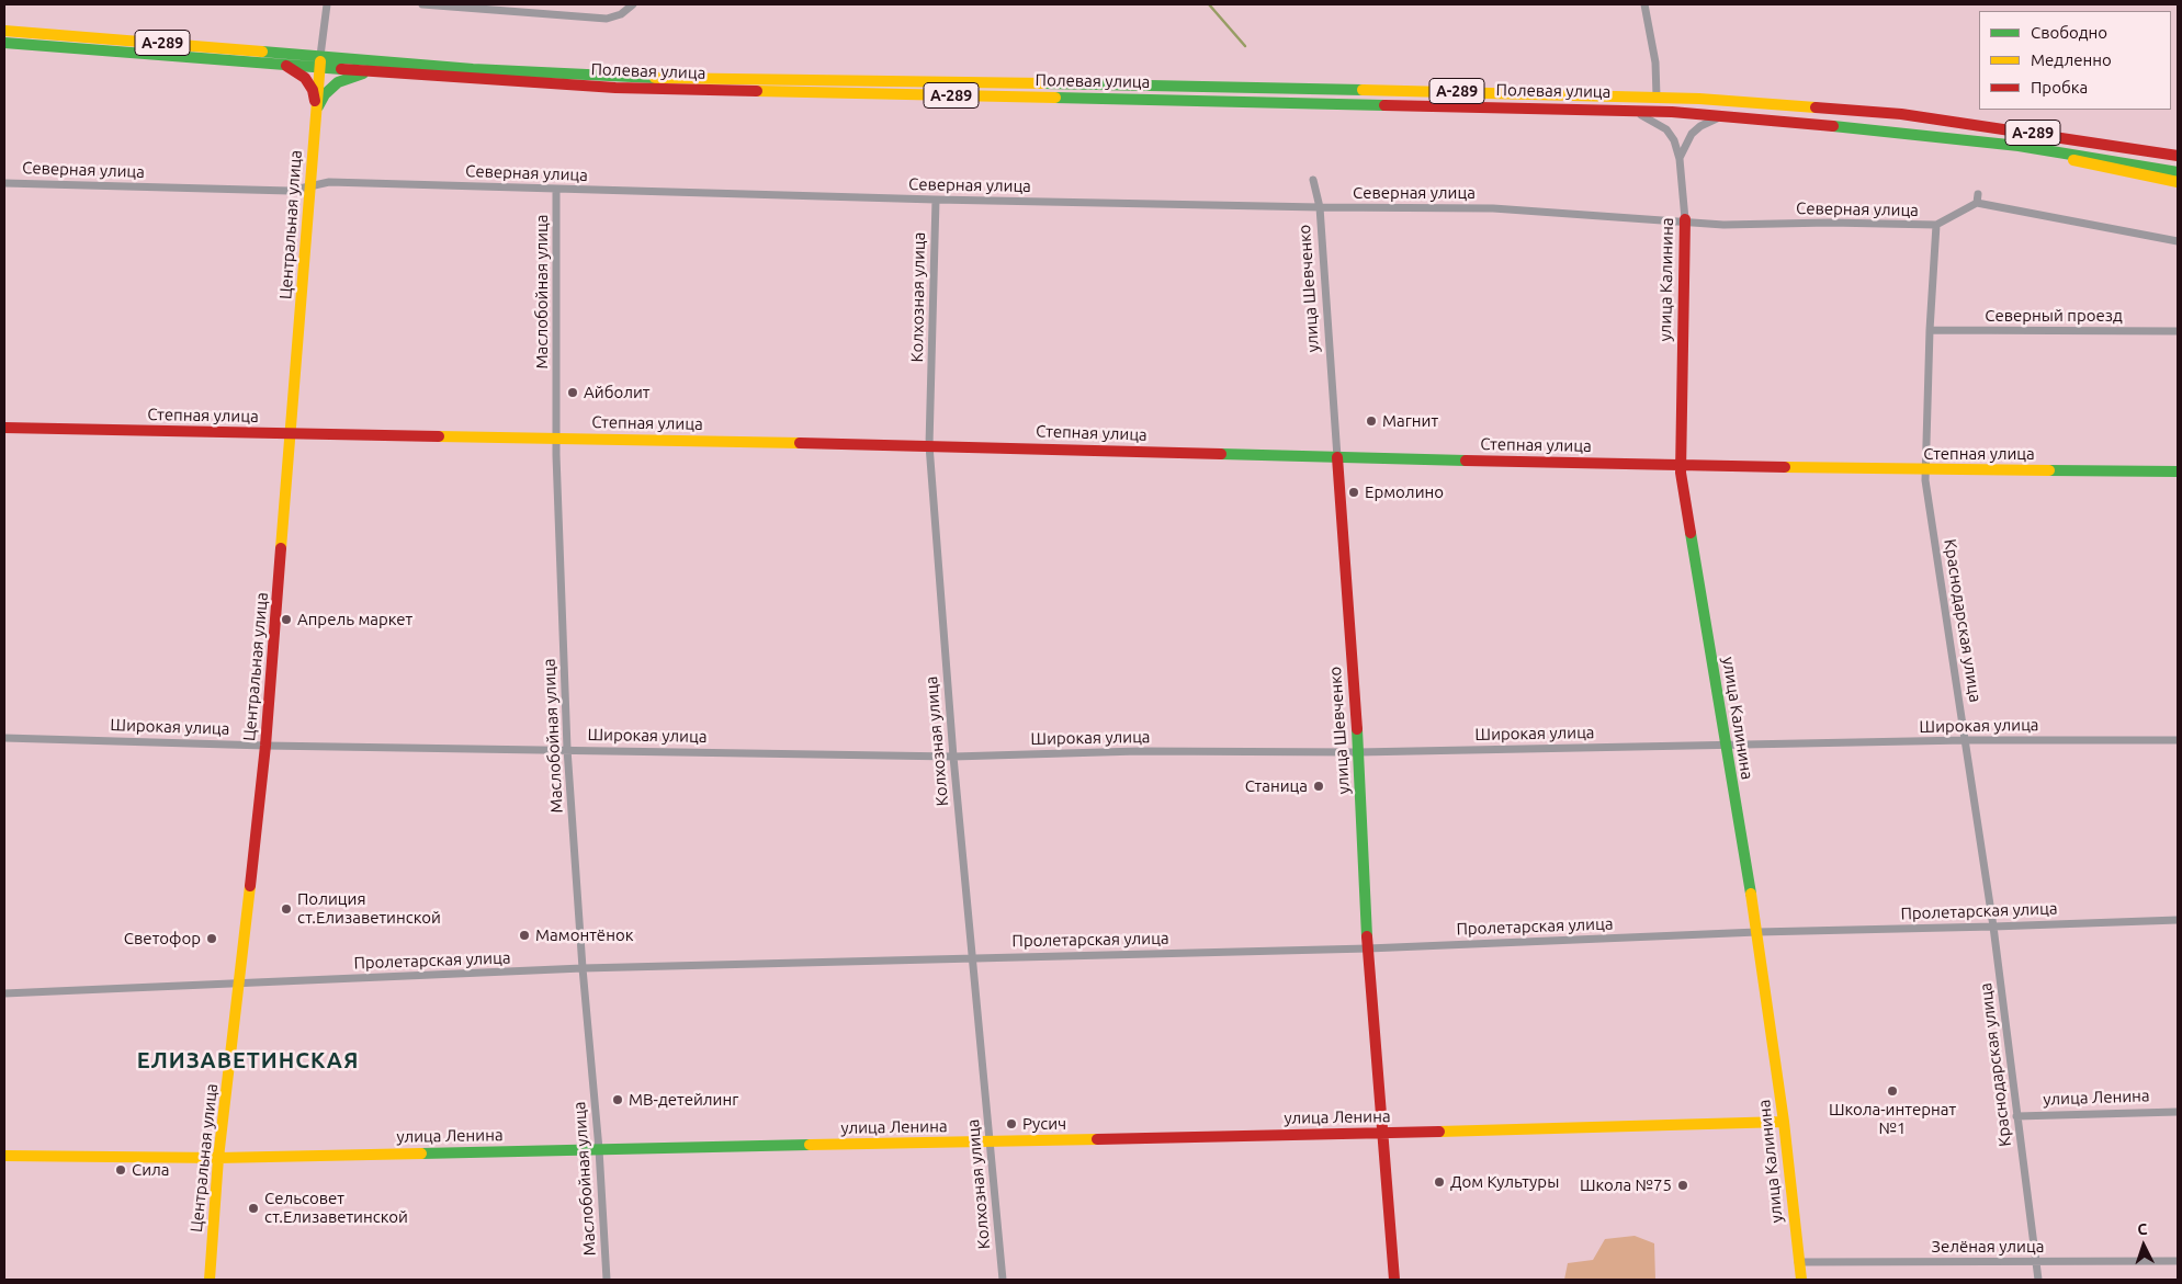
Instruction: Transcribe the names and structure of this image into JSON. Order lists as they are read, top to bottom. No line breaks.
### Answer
{"streets":{"main road":["А-289","Полевая улица","Центральная улица","улица Калинина","улица Шевченко","Степная улица","улица Ленина"],"street":["Северная улица","Маслобойная улица","Колхозная улица","Северный проезд","Краснодарская улица","Широкая улица","Пролетарская улица","Зелёная улица"]},"crossings":[["А-289","Полевая улица"],["А-289","Центральная улица"],["А-289","улица Калинина"],["Полевая улица","Центральная улица"],["Северная улица","Центральная улица"],["Северная улица","улица Калинина"],["Северная улица","улица Шевченко"],["Северная улица","Маслобойная улица"],["Северная улица","Колхозная улица"],["Северная улица","Краснодарская улица"],["Центральная улица","Степная улица"],["Центральная улица","Широкая улица"],["Центральная улица","Пролетарская улица"],["Центральная улица","улица Ленина"],["улица Калинина","Степная улица"],["улица Калинина","Широкая улица"],["улица Калинина","Пролетарская улица"],["улица Калинина","улица Ленина"],["улица Калинина","Зелёная улица"],["улица Шевченко","Степная улица"],["улица Шевченко","Широкая улица"],["улица Шевченко","Пролетарская улица"],["улица Шевченко","улица Ленина"],["Маслобойная улица","Степная улица"],["Маслобойная улица","Широкая улица"],["Маслобойная улица","Пролетарская улица"],["Маслобойная улица","улица Ленина"],["Колхозная улица","Степная улица"],["Колхозная улица","Широкая улица"],["Колхозная улица","Пролетарская улица"],["Колхозная улица","улица Ленина"],["Северный проезд","Краснодарская улица"],["Степная улица","Краснодарская улица"],["Краснодарская улица","Широкая улица"],["Краснодарская улица","Пролетарская улица"],["Краснодарская улица","улица Ленина"],["Краснодарская улица","Зелёная улица"]],"districts":["ЕЛИЗАВЕТИНСКАЯ"],"places":["Айболит","Магнит","Ермолино","Апрель маркет","Станица","Полиция ст.Елизаветинской","Мамонтёнок","Светофор","Школа-интернат №1","MB-детейлинг","Русич","Сила","Дом Культуры","Школа №75","Сельсовет ст.Елизаветинской"],"legend":["Свободно","Медленно","Пробка"],"north":"top"}
